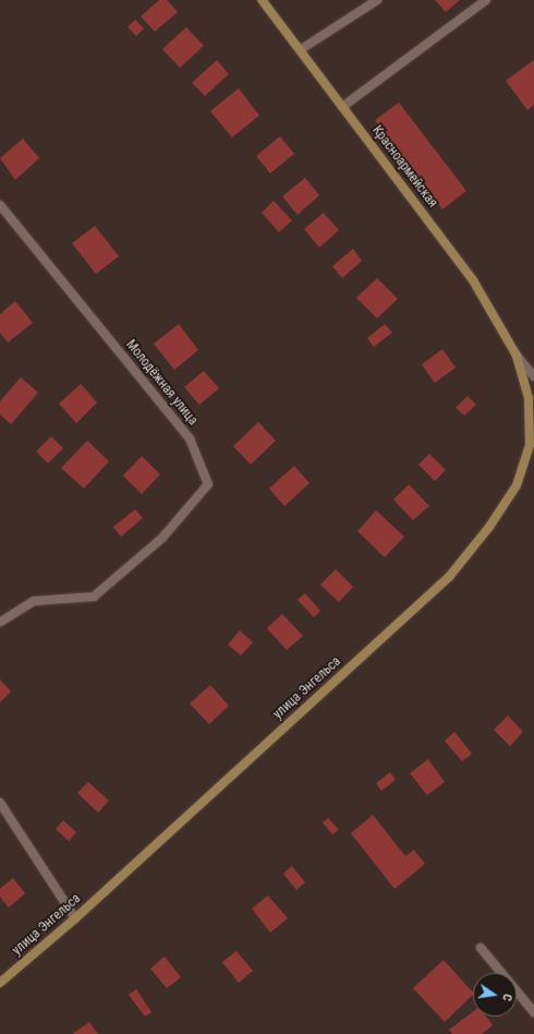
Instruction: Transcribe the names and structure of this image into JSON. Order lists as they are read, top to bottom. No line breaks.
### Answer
{"streets":{"street":["Красноармейская","Молодёжная улица","улица Энгельса"]},"crossings":[["Красноармейская","улица Энгельса"]],"north":"right"}
